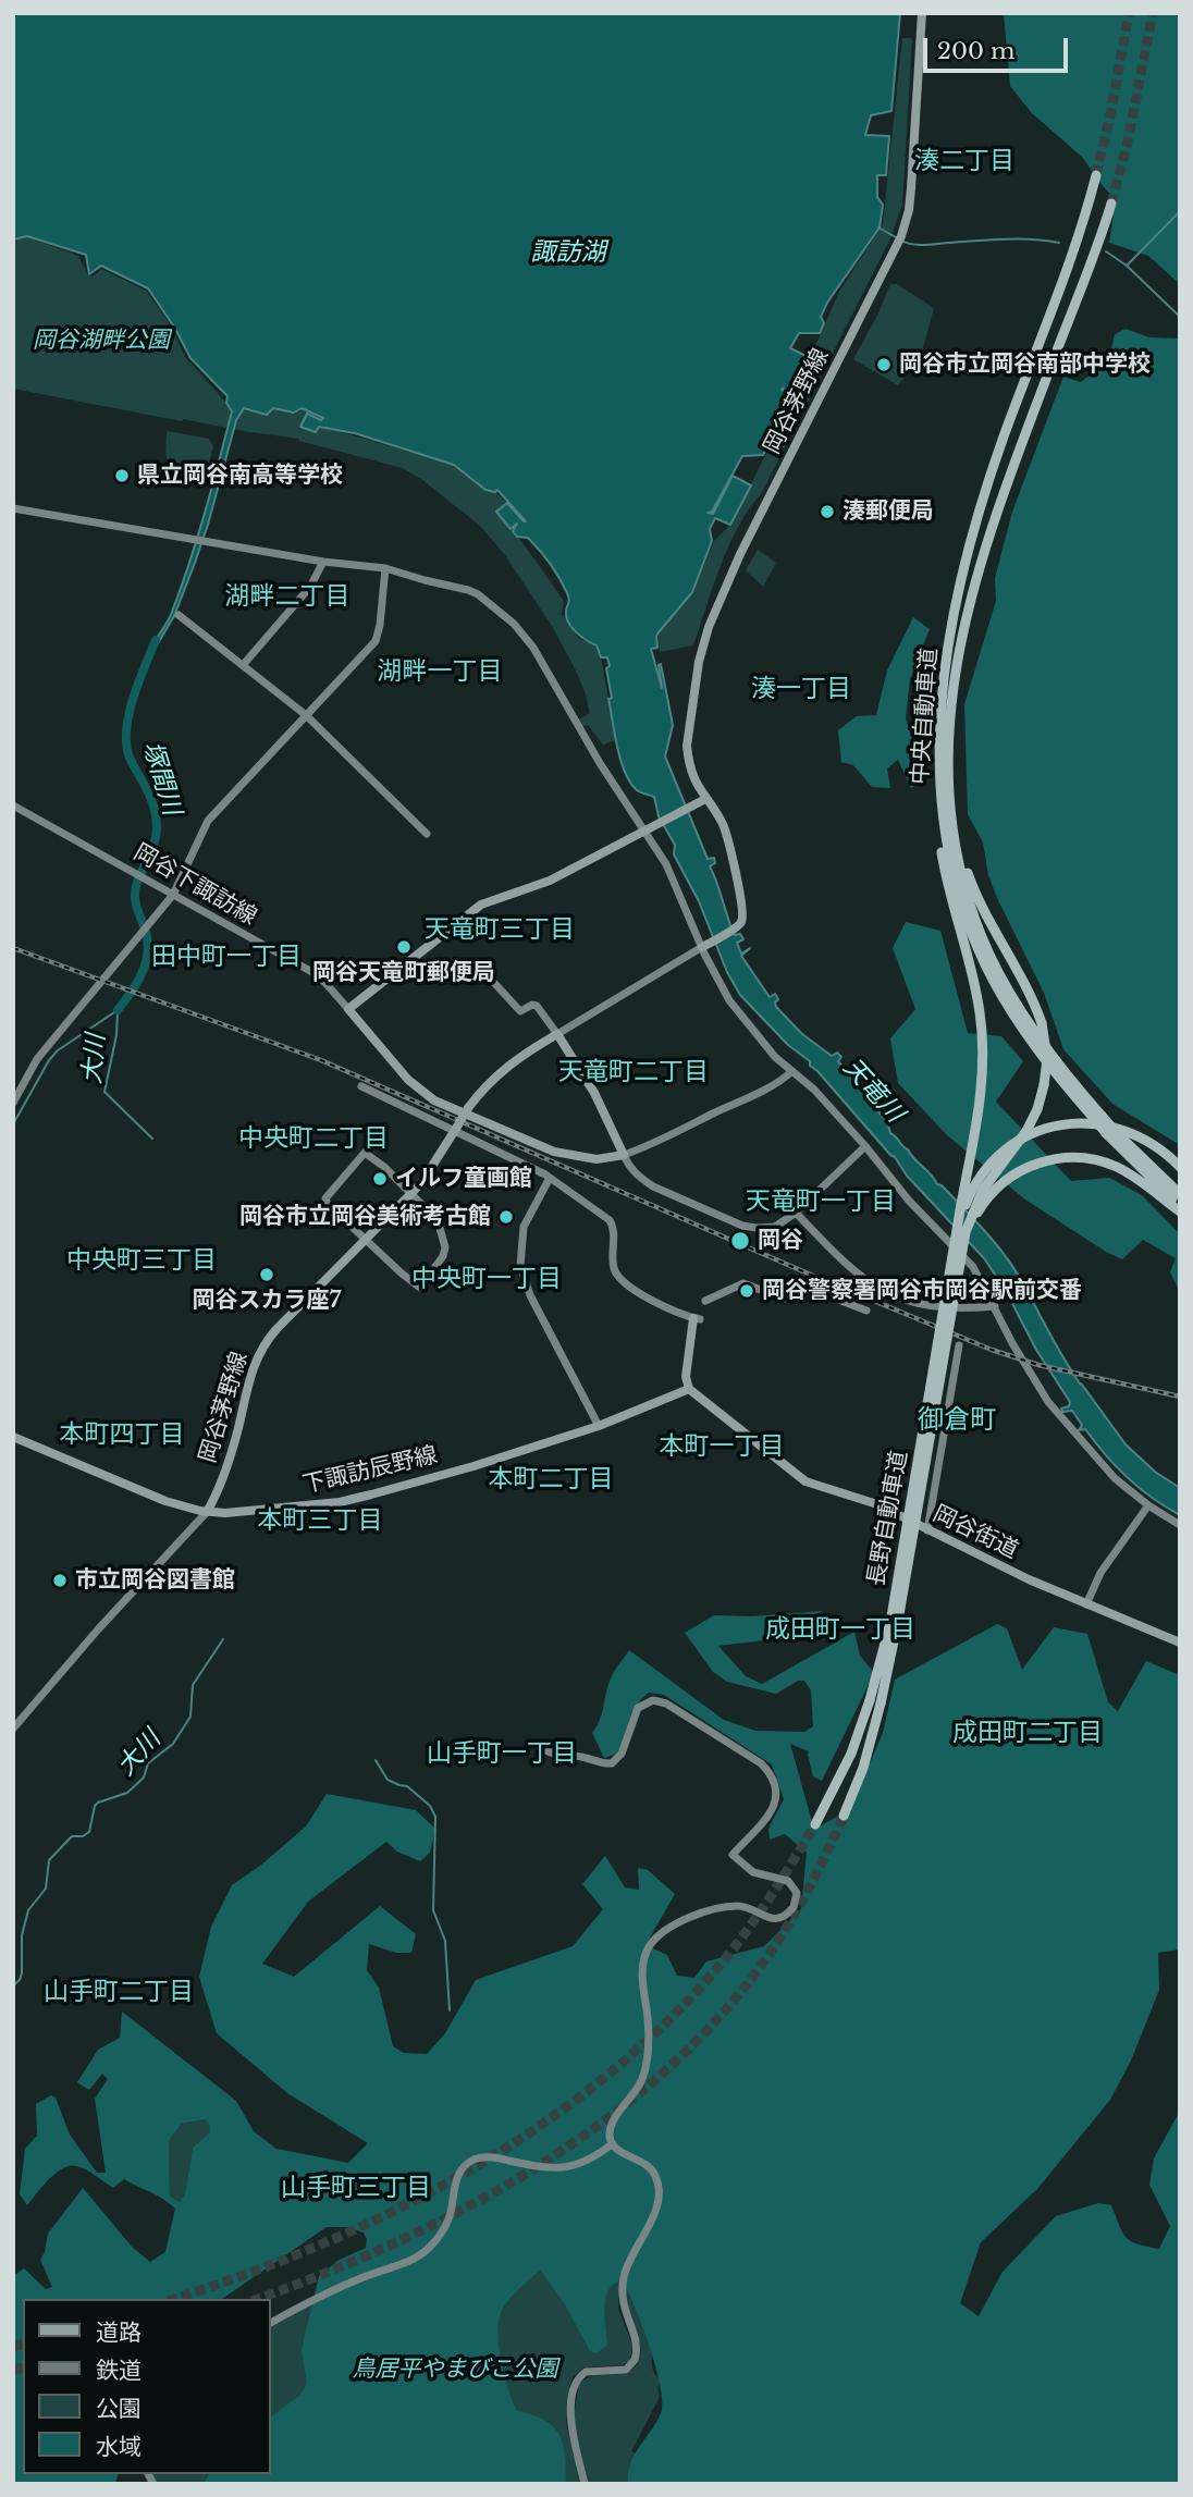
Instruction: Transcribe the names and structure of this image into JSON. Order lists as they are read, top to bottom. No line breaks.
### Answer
{"streets":{"highway":["中央自動車道","長野自動車道"],"main road":["岡谷茅野線","下諏訪辰野線","岡谷街道"],"street":["岡谷下諏訪線"]},"crossings":[["岡谷茅野線","下諏訪辰野線"],["下諏訪辰野線","岡谷街道"]],"districts":["湊二丁目","湖畔二丁目","湖畔一丁目","湊一丁目","天竜町三丁目","田中町一丁目","天竜町二丁目","中央町二丁目","天竜町一丁目","中央町三丁目","中央町一丁目","御倉町","本町四丁目","本町一丁目","本町二丁目","本町三丁目","成田町一丁目","成田町二丁目","山手町一丁目","山手町二丁目","山手町三丁目"],"water":["諏訪湖","塚間川","大川","天竜川"],"parks":["岡谷湖畔公園","鳥居平やまびこ公園"],"places":["岡谷市立岡谷南部中学校","県立岡谷南高等学校","湊郵便局","岡谷天竜町郵便局","イルフ童画館","岡谷市立岡谷美術考古館","岡谷","岡谷スカラ座7","岡谷警察署岡谷市岡谷駅前交番","市立岡谷図書館"],"legend":["道路","鉄道","公園","水域"],"scale_bar":"200 m"}
